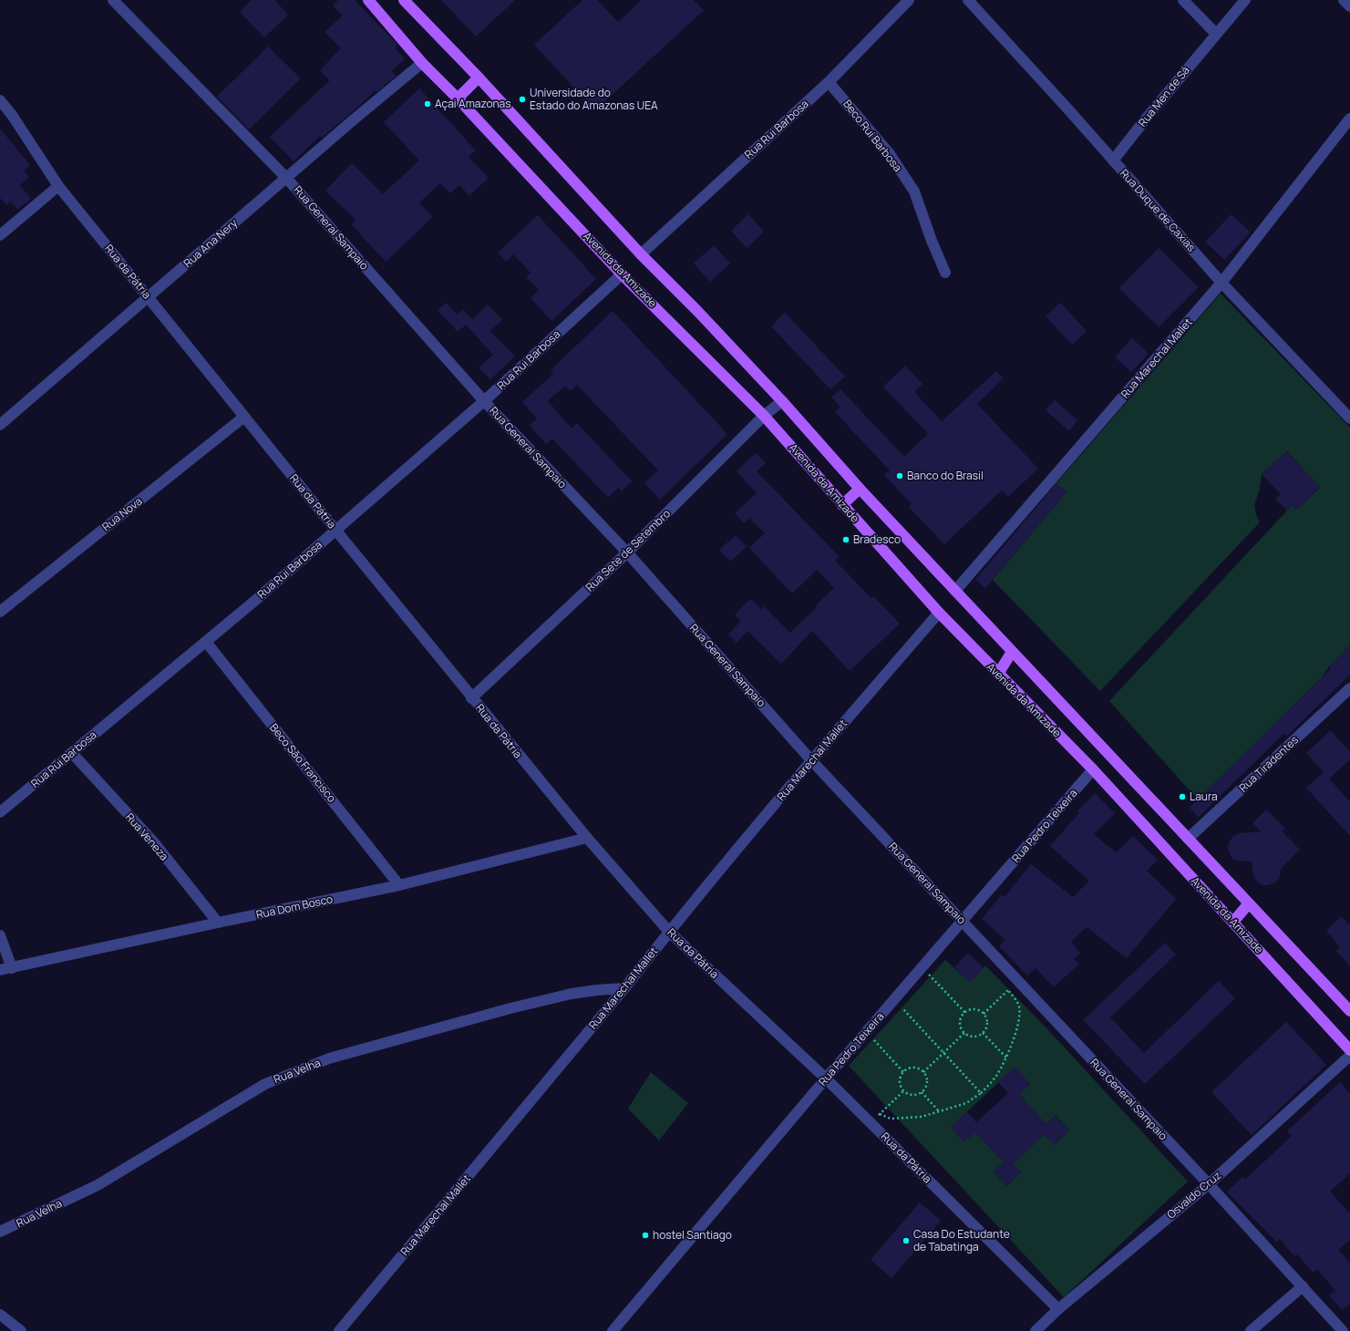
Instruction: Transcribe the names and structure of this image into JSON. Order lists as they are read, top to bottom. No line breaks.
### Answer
{"streets":{"main road":["Avenida da Amizade"],"street":["Rua Men de Sá","Rua Rui Barbosa","Beco Rui Barbosa","Rua Duque de Caxias","Rua General Sampaio","Rua Ana Nery","Rua da Pátria","Rua Marechal Mallet","Rua Nova","Rua Sete de Setembro","Beco São Francisco","Rua Tiradentes","Rua Pedro Teixeira","Rua Veneza","Rua Dom Bosco","Rua Velha","Osvaldo Cruz"]},"crossings":[["Rua Men de Sá","Rua Duque de Caxias"],["Rua Rui Barbosa","Beco Rui Barbosa"],["Rua Rui Barbosa","Rua General Sampaio"],["Rua Rui Barbosa","Avenida da Amizade"],["Rua Rui Barbosa","Rua da Pátria"],["Rua Rui Barbosa","Beco São Francisco"],["Rua Rui Barbosa","Rua Veneza"],["Rua Duque de Caxias","Rua Marechal Mallet"],["Rua General Sampaio","Rua Ana Nery"],["Rua General Sampaio","Rua Marechal Mallet"],["Rua General Sampaio","Rua Sete de Setembro"],["Rua General Sampaio","Rua Pedro Teixeira"],["Rua General Sampaio","Osvaldo Cruz"],["Rua Ana Nery","Avenida da Amizade"],["Rua Ana Nery","Rua da Pátria"],["Avenida da Amizade","Rua Marechal Mallet"],["Avenida da Amizade","Rua Sete de Setembro"],["Avenida da Amizade","Rua Tiradentes"],["Avenida da Amizade","Rua Pedro Teixeira"],["Rua da Pátria","Rua Marechal Mallet"],["Rua da Pátria","Rua Nova"],["Rua da Pátria","Rua Sete de Setembro"],["Rua da Pátria","Rua Pedro Teixeira"],["Rua da Pátria","Rua Dom Bosco"],["Rua da Pátria","Osvaldo Cruz"],["Rua Marechal Mallet","Rua Velha"],["Beco São Francisco","Rua Dom Bosco"],["Rua Veneza","Rua Dom Bosco"]],"places":["Universidade do Estado do Amazonas UEA","Açai Amazonas","Banco do Brasil","Bradesco","Laura","hostel Santiago","Casa Do Estudante de Tabatinga"]}
